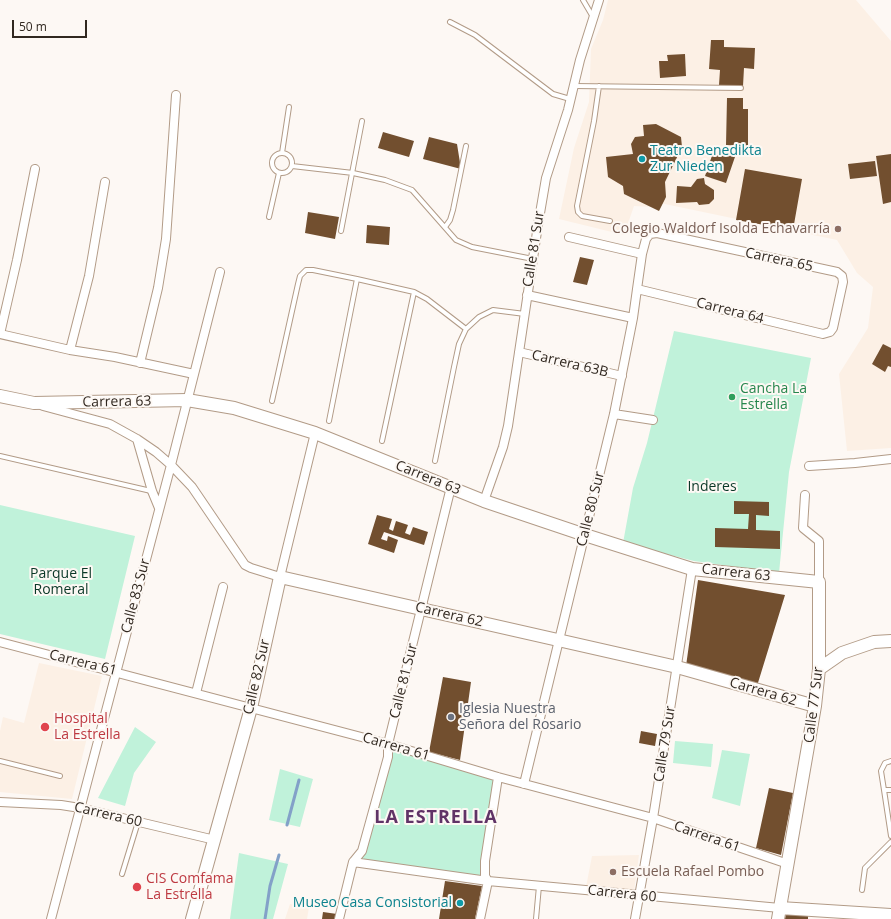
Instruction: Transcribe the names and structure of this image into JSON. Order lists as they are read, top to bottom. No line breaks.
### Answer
{"streets":{"street":["Calle 81 Sur","Carrera 65","Carrera 64","Carrera 63B","Carrera 63","Calle 80 Sur","Calle 83 Sur","Carrera 62","Carrera 61","Calle 82 Sur","Calle 77 Sur","Calle 79 Sur","Carrera 60"]},"crossings":[["Calle 81 Sur","Carrera 63B"],["Calle 81 Sur","Carrera 63"],["Calle 81 Sur","Carrera 62"],["Calle 81 Sur","Carrera 61"],["Calle 81 Sur","Carrera 60"],["Carrera 65","Carrera 64"],["Carrera 65","Calle 80 Sur"],["Carrera 64","Calle 80 Sur"],["Carrera 63B","Calle 80 Sur"],["Carrera 63","Calle 80 Sur"],["Carrera 63","Calle 83 Sur"],["Carrera 63","Carrera 62"],["Carrera 63","Calle 82 Sur"],["Carrera 63","Calle 77 Sur"],["Carrera 63","Calle 79 Sur"],["Calle 80 Sur","Carrera 62"],["Calle 80 Sur","Carrera 61"],["Calle 83 Sur","Carrera 62"],["Calle 83 Sur","Carrera 61"],["Calle 83 Sur","Carrera 60"],["Carrera 62","Calle 82 Sur"],["Carrera 62","Calle 77 Sur"],["Carrera 62","Calle 79 Sur"],["Carrera 61","Calle 82 Sur"],["Carrera 61","Calle 77 Sur"],["Carrera 61","Calle 79 Sur"],["Calle 82 Sur","Carrera 60"],["Calle 77 Sur","Carrera 60"],["Calle 79 Sur","Carrera 60"]],"districts":["LA ESTRELLA"],"parks":["Inderes","Parque El Romeral"],"places":["Teatro Benedikta Zur Nieden","Colegio Waldorf Isolda Echavarría","Cancha La Estrella","Iglesia Nuestra Señora del Rosario","Hospital La Estrella","Escuela Rafael Pombo","CIS Comfama La Estrella","Museo Casa Consistorial"],"scale_bar":"50 m"}
